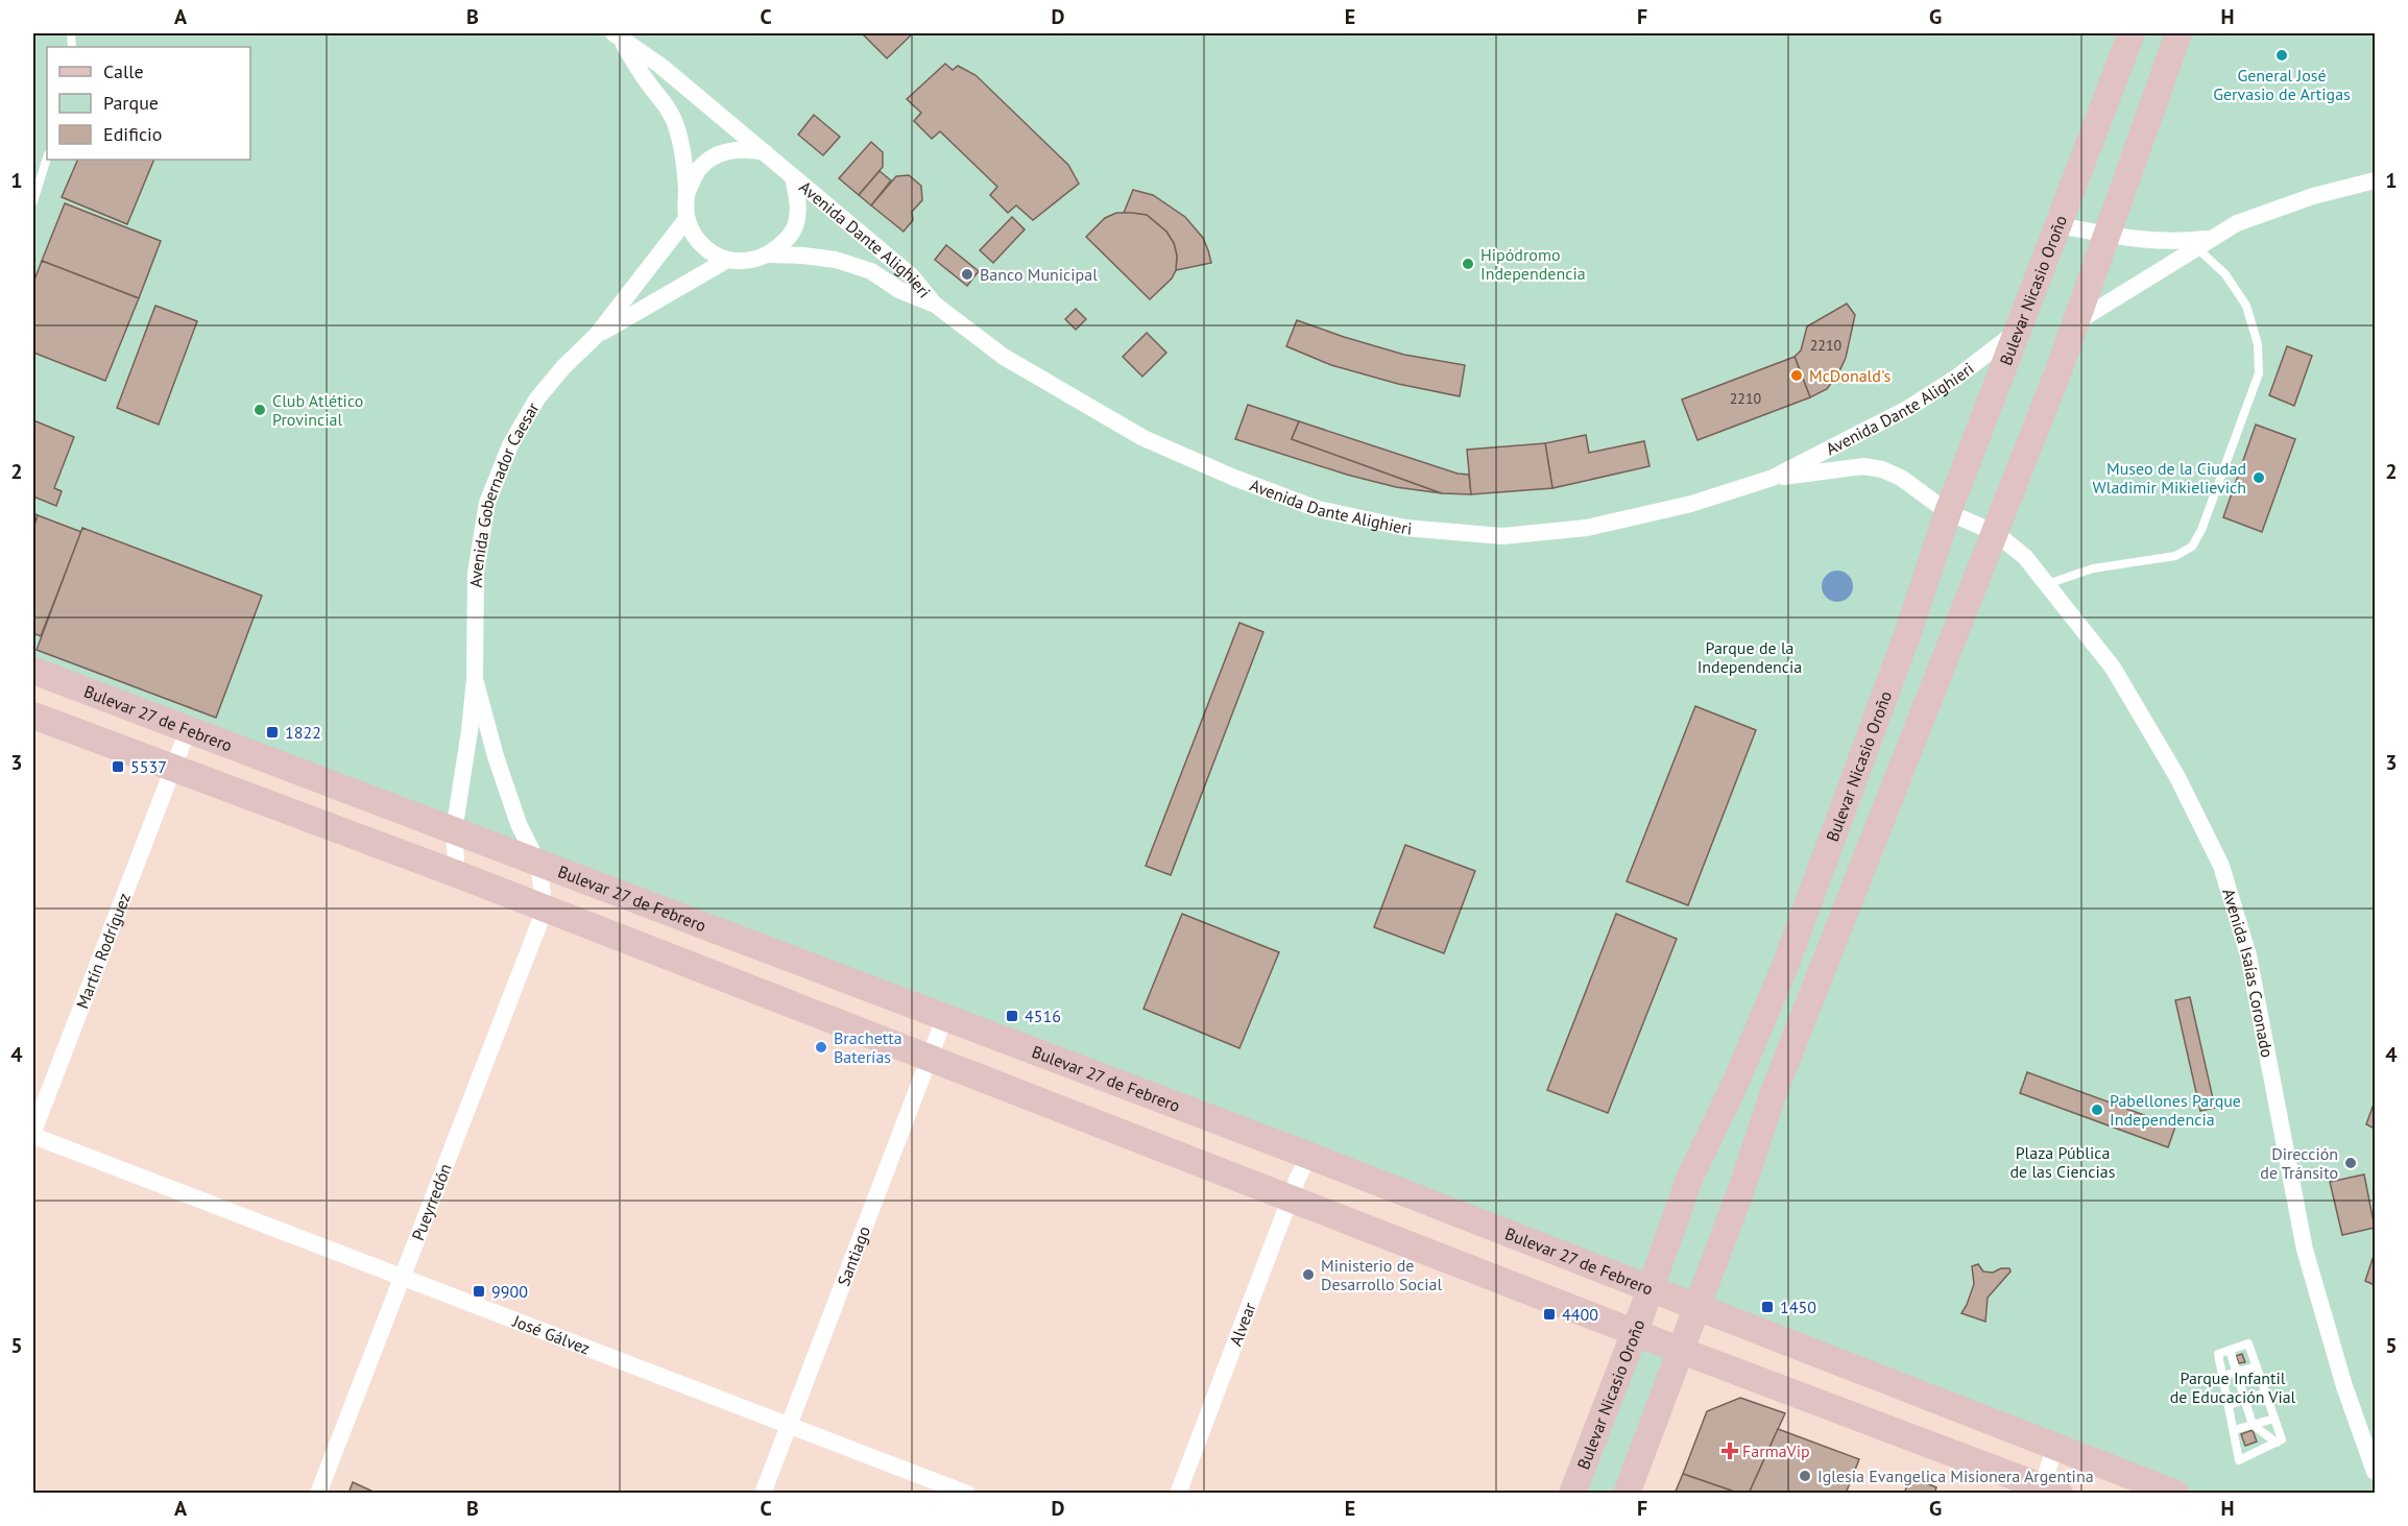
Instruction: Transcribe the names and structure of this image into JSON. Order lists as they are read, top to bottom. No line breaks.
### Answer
{"streets":{"main road":["Bulevar Nicasio Oroño","Bulevar 27 de Febrero"],"street":["Avenida Dante Alighieri","Avenida Gobernador Caesar","Martín Rodríguez","Avenida Isaías Coronado","Pueyrredón","Santiago","Alvear","José Gálvez"]},"crossings":[["Avenida Dante Alighieri","Bulevar Nicasio Oroño"],["Avenida Dante Alighieri","Avenida Gobernador Caesar"],["Avenida Dante Alighieri","Avenida Isaías Coronado"],["Bulevar Nicasio Oroño","Bulevar 27 de Febrero"],["Avenida Gobernador Caesar","Bulevar 27 de Febrero"],["Avenida Gobernador Caesar","Pueyrredón"],["Bulevar 27 de Febrero","Martín Rodríguez"],["Bulevar 27 de Febrero","Santiago"],["Bulevar 27 de Febrero","Alvear"],["Martín Rodríguez","José Gálvez"],["Pueyrredón","José Gálvez"],["Santiago","José Gálvez"]],"parks":["Parque de la Independencia","Plaza Pública de las Ciencias","Parque Infantil de Educación Vial"],"places":{"other":["General José Gervasio de Artigas","Hipódromo Independencia","Banco Municipal","McDonald's","Club Atlético Provincial","Museo de la Ciudad Wladimir Mikielievich","Brachetta Baterías","Pabellones Parque Independencia","Dirección de Tránsito","Ministerio de Desarrollo Social","Iglesia Evangelica Misionera Argentina"],"transit":["1822","5537","4516","9900","1450","4400"],"health":["FarmaVip"]},"house_numbers":["2210","2210"],"legend":["Calle","Parque","Edificio"],"grid":{"columns":["A","B","C","D","E","F","G","H"],"rows":["1","2","3","4","5"]}}
